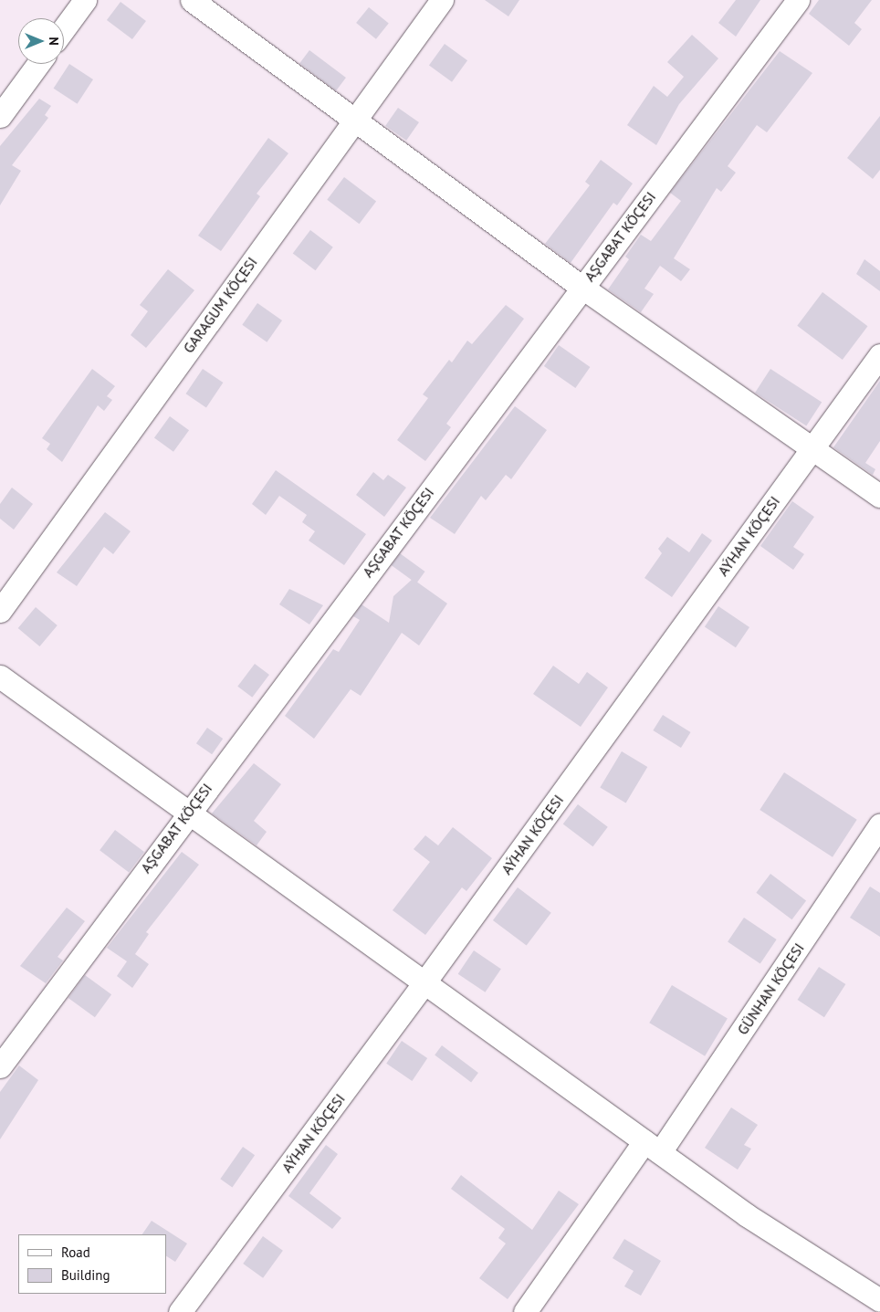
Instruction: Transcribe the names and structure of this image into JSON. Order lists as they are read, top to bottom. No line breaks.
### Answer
{"streets":{"street":["AŞGABAT KÖÇESI","GARAGUM KÖÇESI","AÝHAN KÖÇESI","GÜNHAN KÖÇESI"]},"legend":["Road","Building"],"north":"right"}
